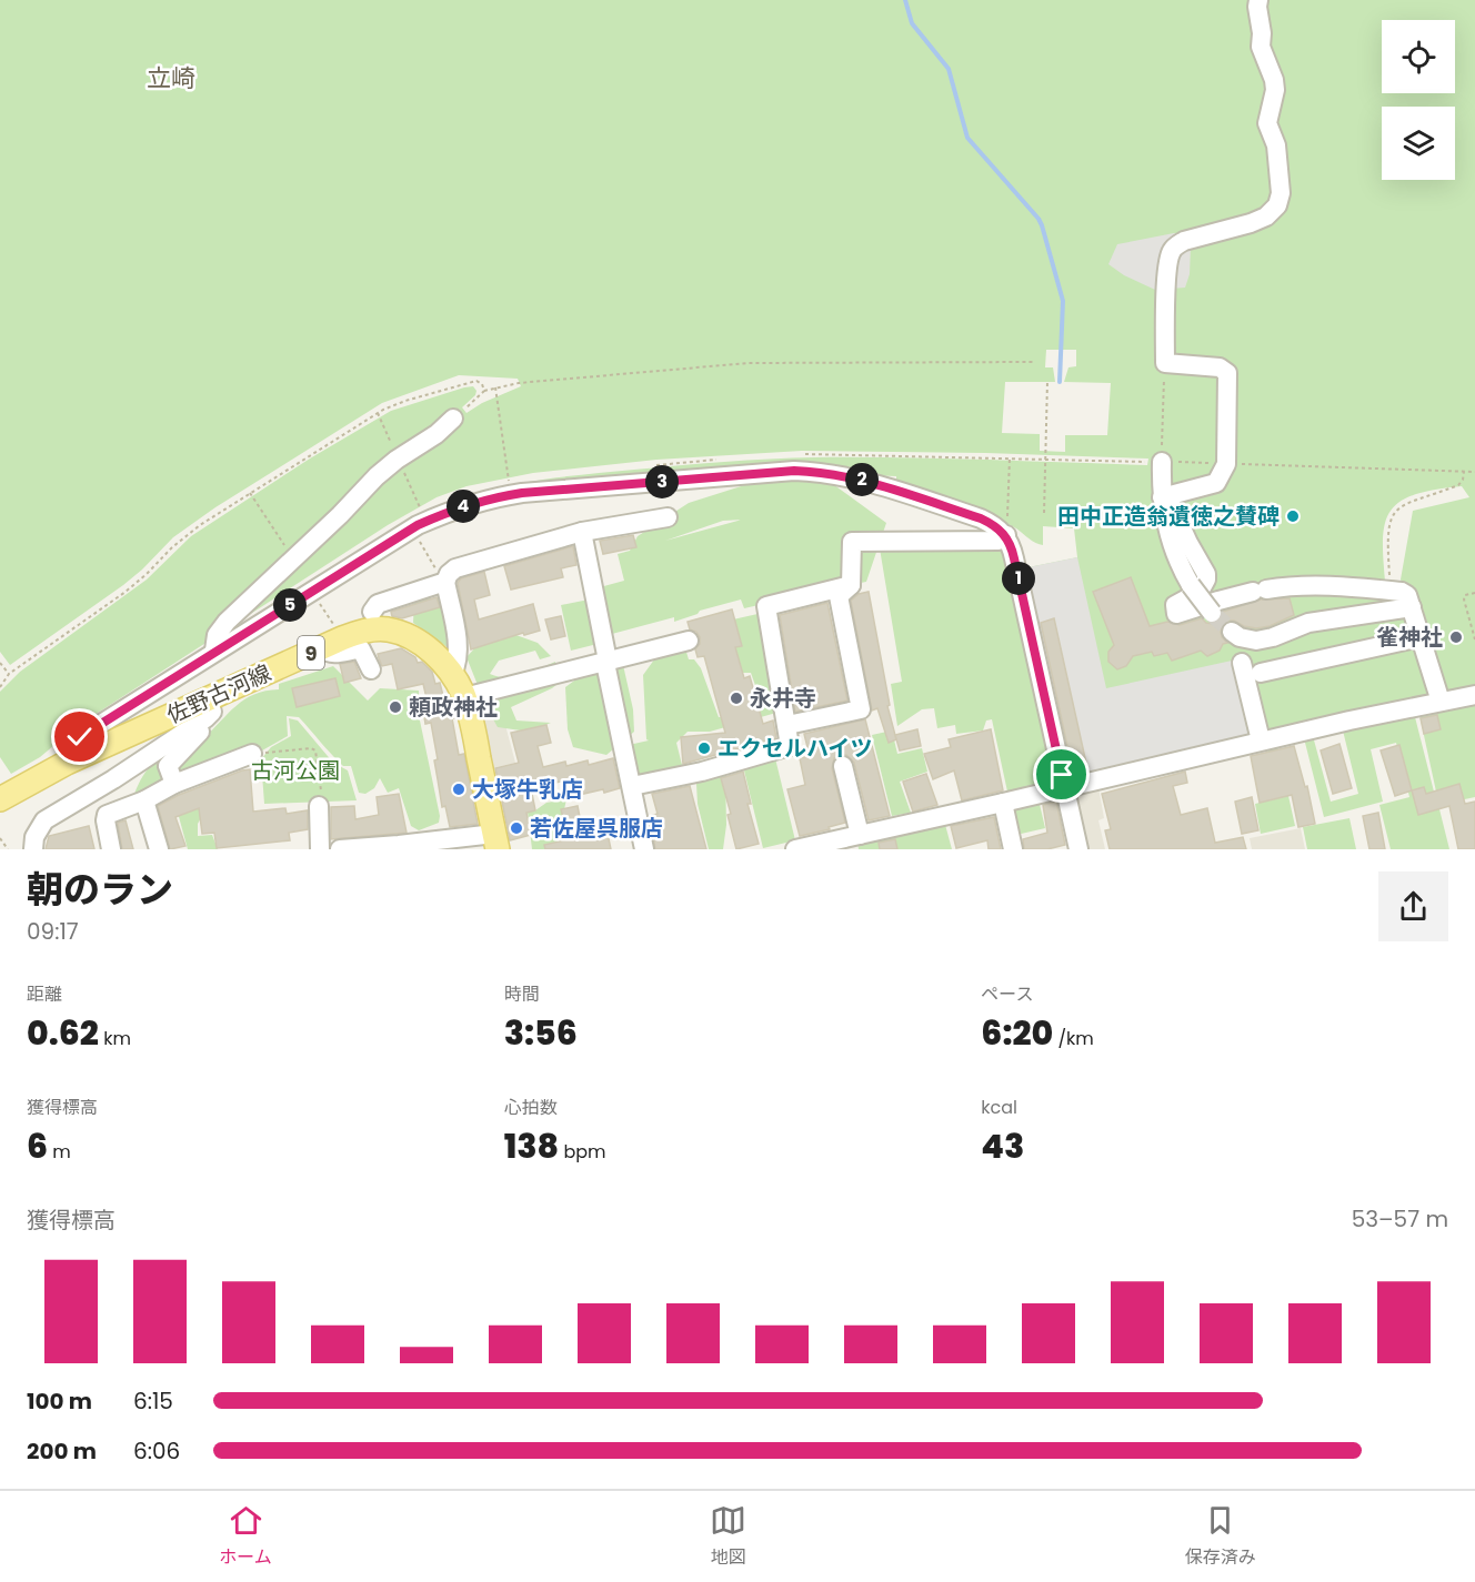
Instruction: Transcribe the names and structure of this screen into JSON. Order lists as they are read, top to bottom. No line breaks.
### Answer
{"streets":{"main road":["9","佐野古河線"]},"districts":["立崎"],"parks":["古河公園"],"places":["田中正造翁遺徳之賛碑","雀神社","永井寺","頼政神社","エクセルハイツ","大塚牛乳店","若佐屋呉服店"],"page":{"pins":["2","3","4","1","5"],"heading":["朝のラン","09:17"],"stats":[["距離","0.62 km"],["時間","3:56"],["ペース","6:20 /km"],["獲得標高","6 m"],["心拍数","138 bpm"],["kcal","43"]],"chart":["獲得標高","53–57 m"],"list":[{"name":"100 m","note":"6:15"},{"name":"200 m","note":"6:06"}],"tabs":["ホーム","地図","保存済み"]}}
